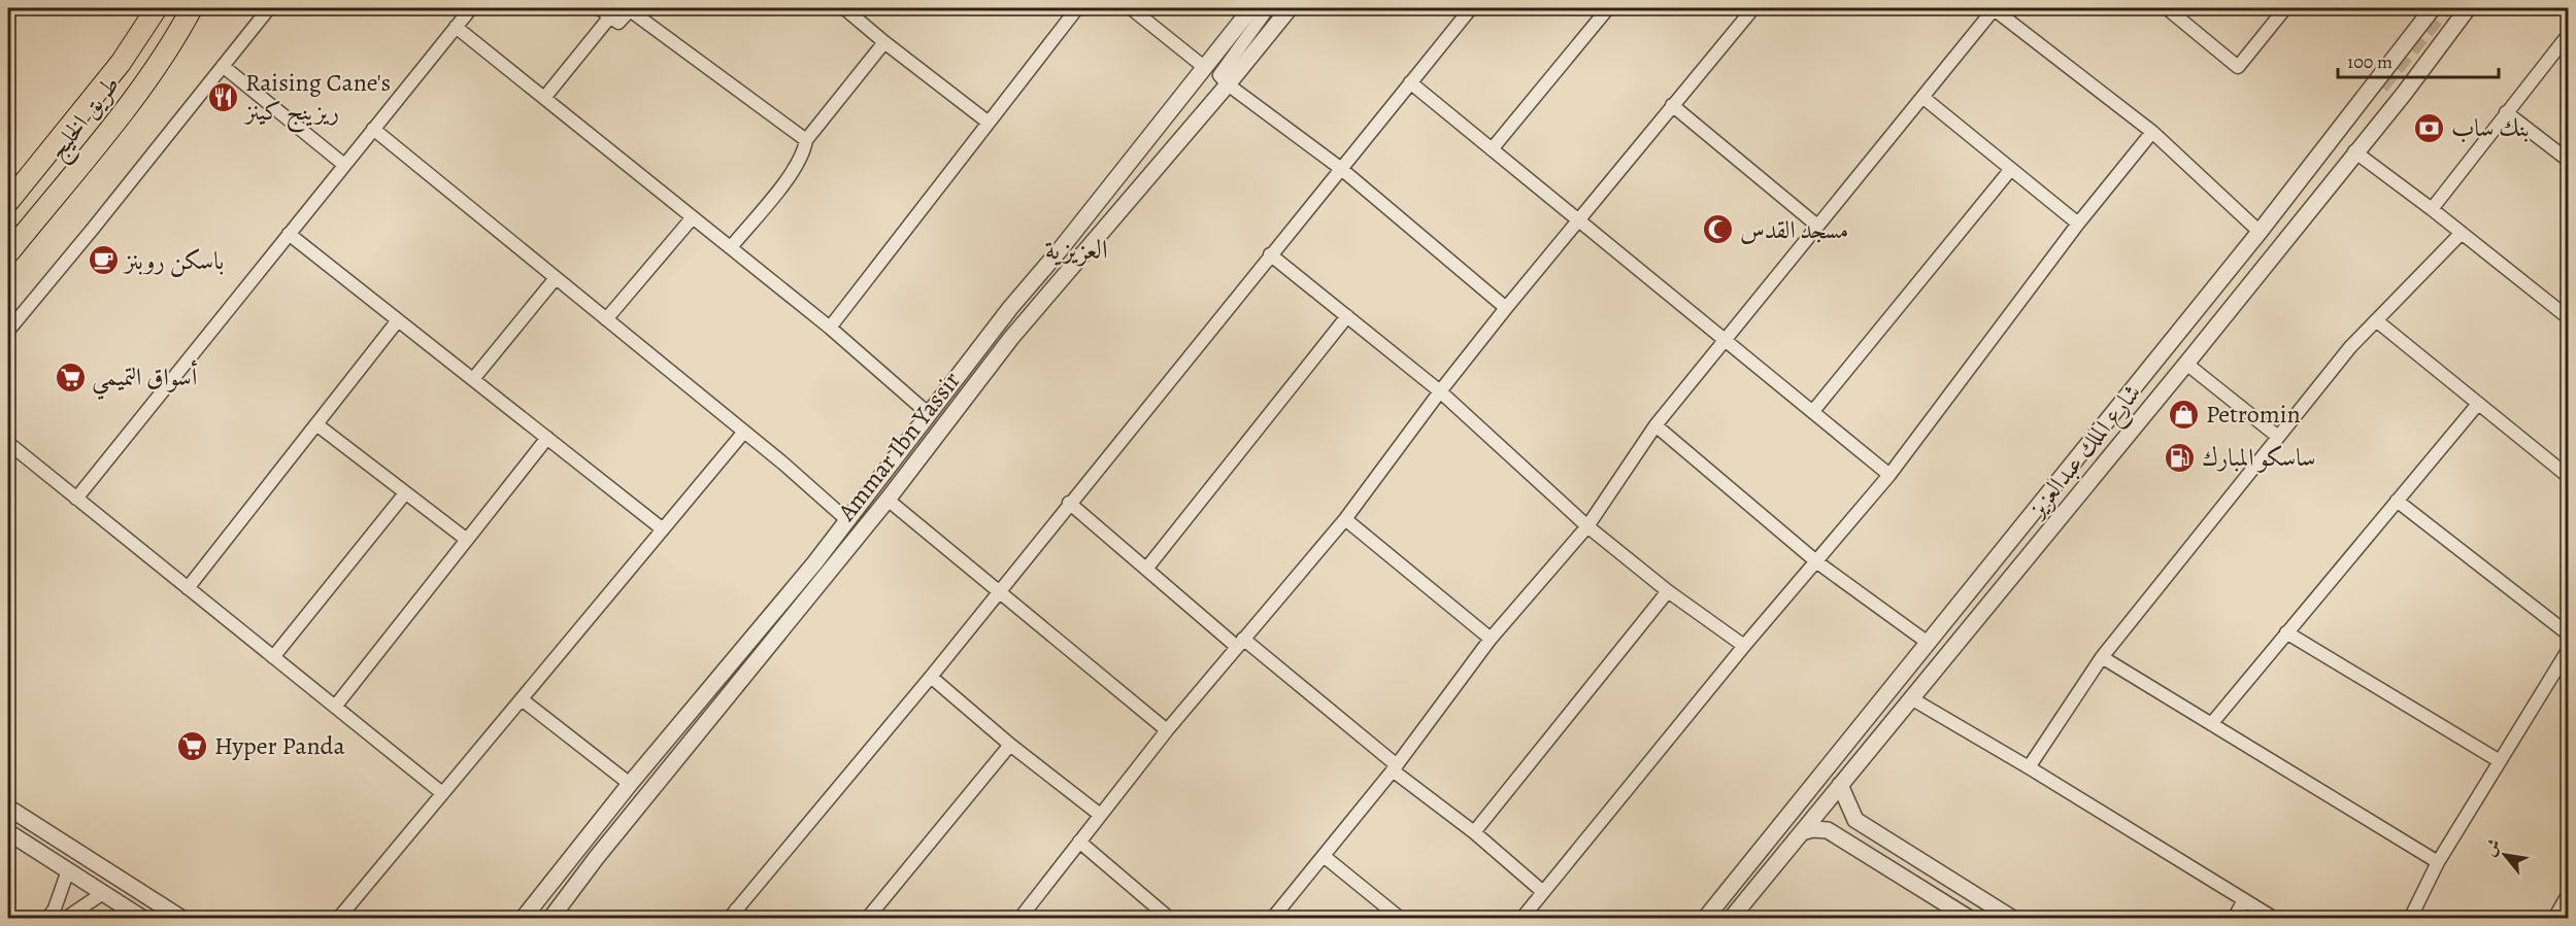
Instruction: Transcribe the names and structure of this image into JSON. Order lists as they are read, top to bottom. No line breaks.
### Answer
{"streets":{"main road":["طريق الخليج"],"street":["Ammar Ibn Yassir","شارع الملك عبدالعزيز"]},"districts":["العزيزية"],"places":{"restaurant":["Raising Cane's ريزينج كينز"],"bank":["بنك ساب"],"mosque":["مسجد القدس"],"cafe":["باسكن روبنز"],"supermarket":["أسواق التميمي","Hyper Panda"],"shop":["Petromin"],"fuel station":["ساسكو المبارك"]},"scale_bar":"100 m","north":"top left"}
